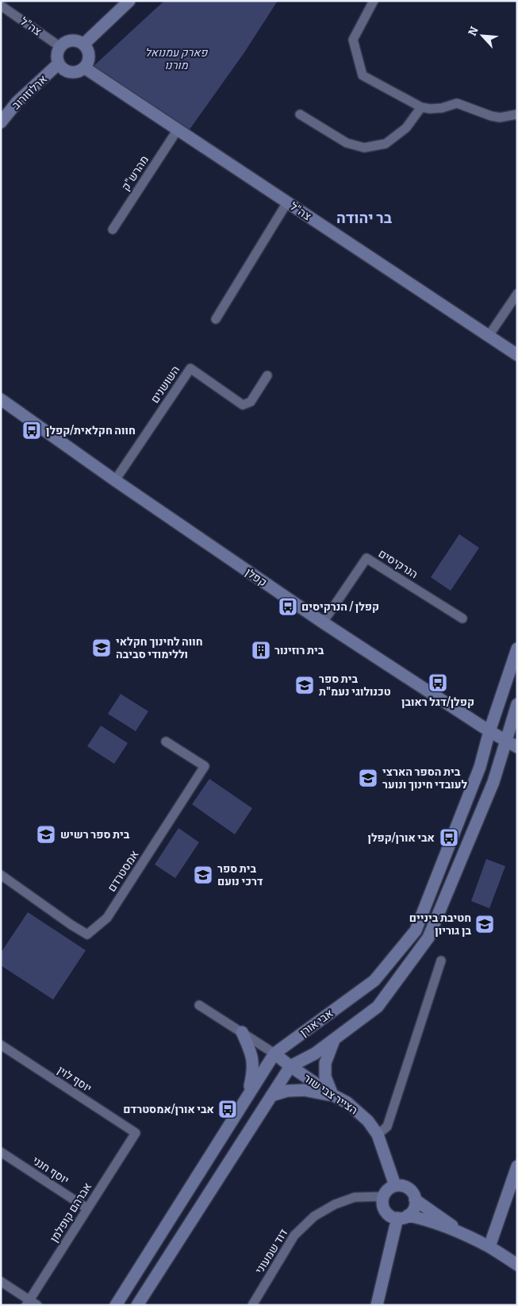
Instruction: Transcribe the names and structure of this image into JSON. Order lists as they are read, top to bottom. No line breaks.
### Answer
{"streets":{"street":["צה\"ל","ארלוזורוב","מהרש\"ק","השושנים","הנרקיסים","קפלן","אמסטרדם","אבי אורן","יוסף לוין","הצייר צבי שור","יוסף חנני","אברהם קופלמן","דוד שמעוני"]},"crossings":[["צה\"ל","ארלוזורוב"],["צה\"ל","מהרש\"ק"],["השושנים","קפלן"],["הנרקיסים","קפלן"],["קפלן","אבי אורן"],["אבי אורן","הצייר צבי שור"],["יוסף לוין","אברהם קופלמן"],["הצייר צבי שור","דוד שמעוני"],["יוסף חנני","אברהם קופלמן"]],"districts":["בר יהודה"],"parks":["פארק עמנואל מורנו"],"places":{"bus stop":["חווה חקלאית/קפלן","קפלן / הנרקיסים","קפלן/דגל ראובן","אבי אורן/קפלן","אבי אורן/אמסטרדם"],"school or university":["חווה לחינוך חקלאי וללימודי סביבה","בית ספר טכנולוגי נעמ\"ת","בית הספר הארצי לעובדי חינוך ונוער","בית ספר רשיש","בית ספר דרכי נועם","חטיבת ביניים בן גוריון"],"building":["בית רוזינור"]},"north":"top left"}
